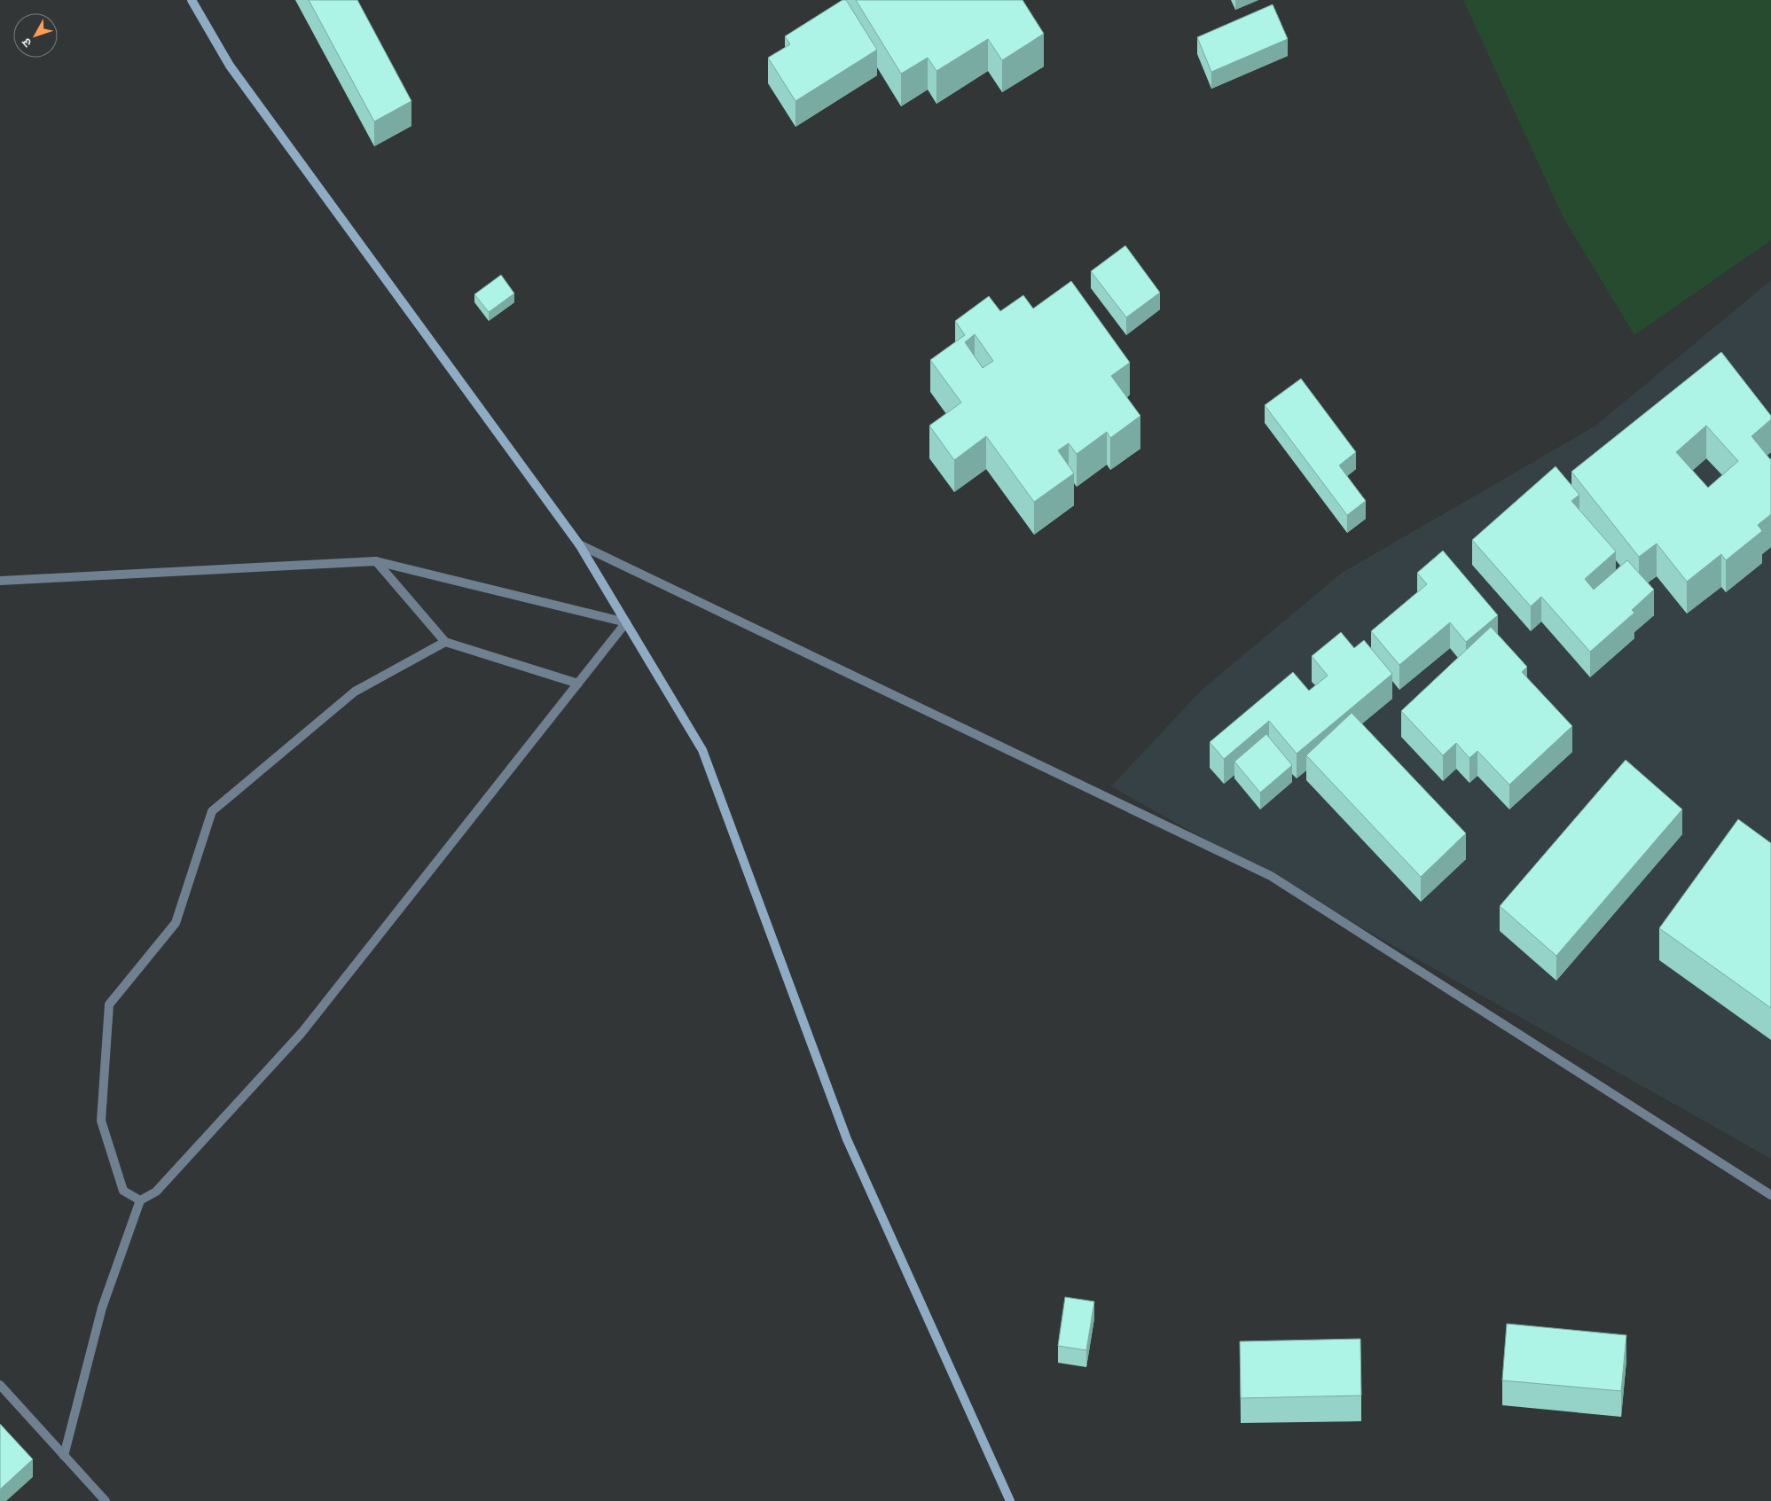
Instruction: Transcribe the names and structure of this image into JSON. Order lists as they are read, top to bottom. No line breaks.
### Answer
{"north":"bottom left"}
